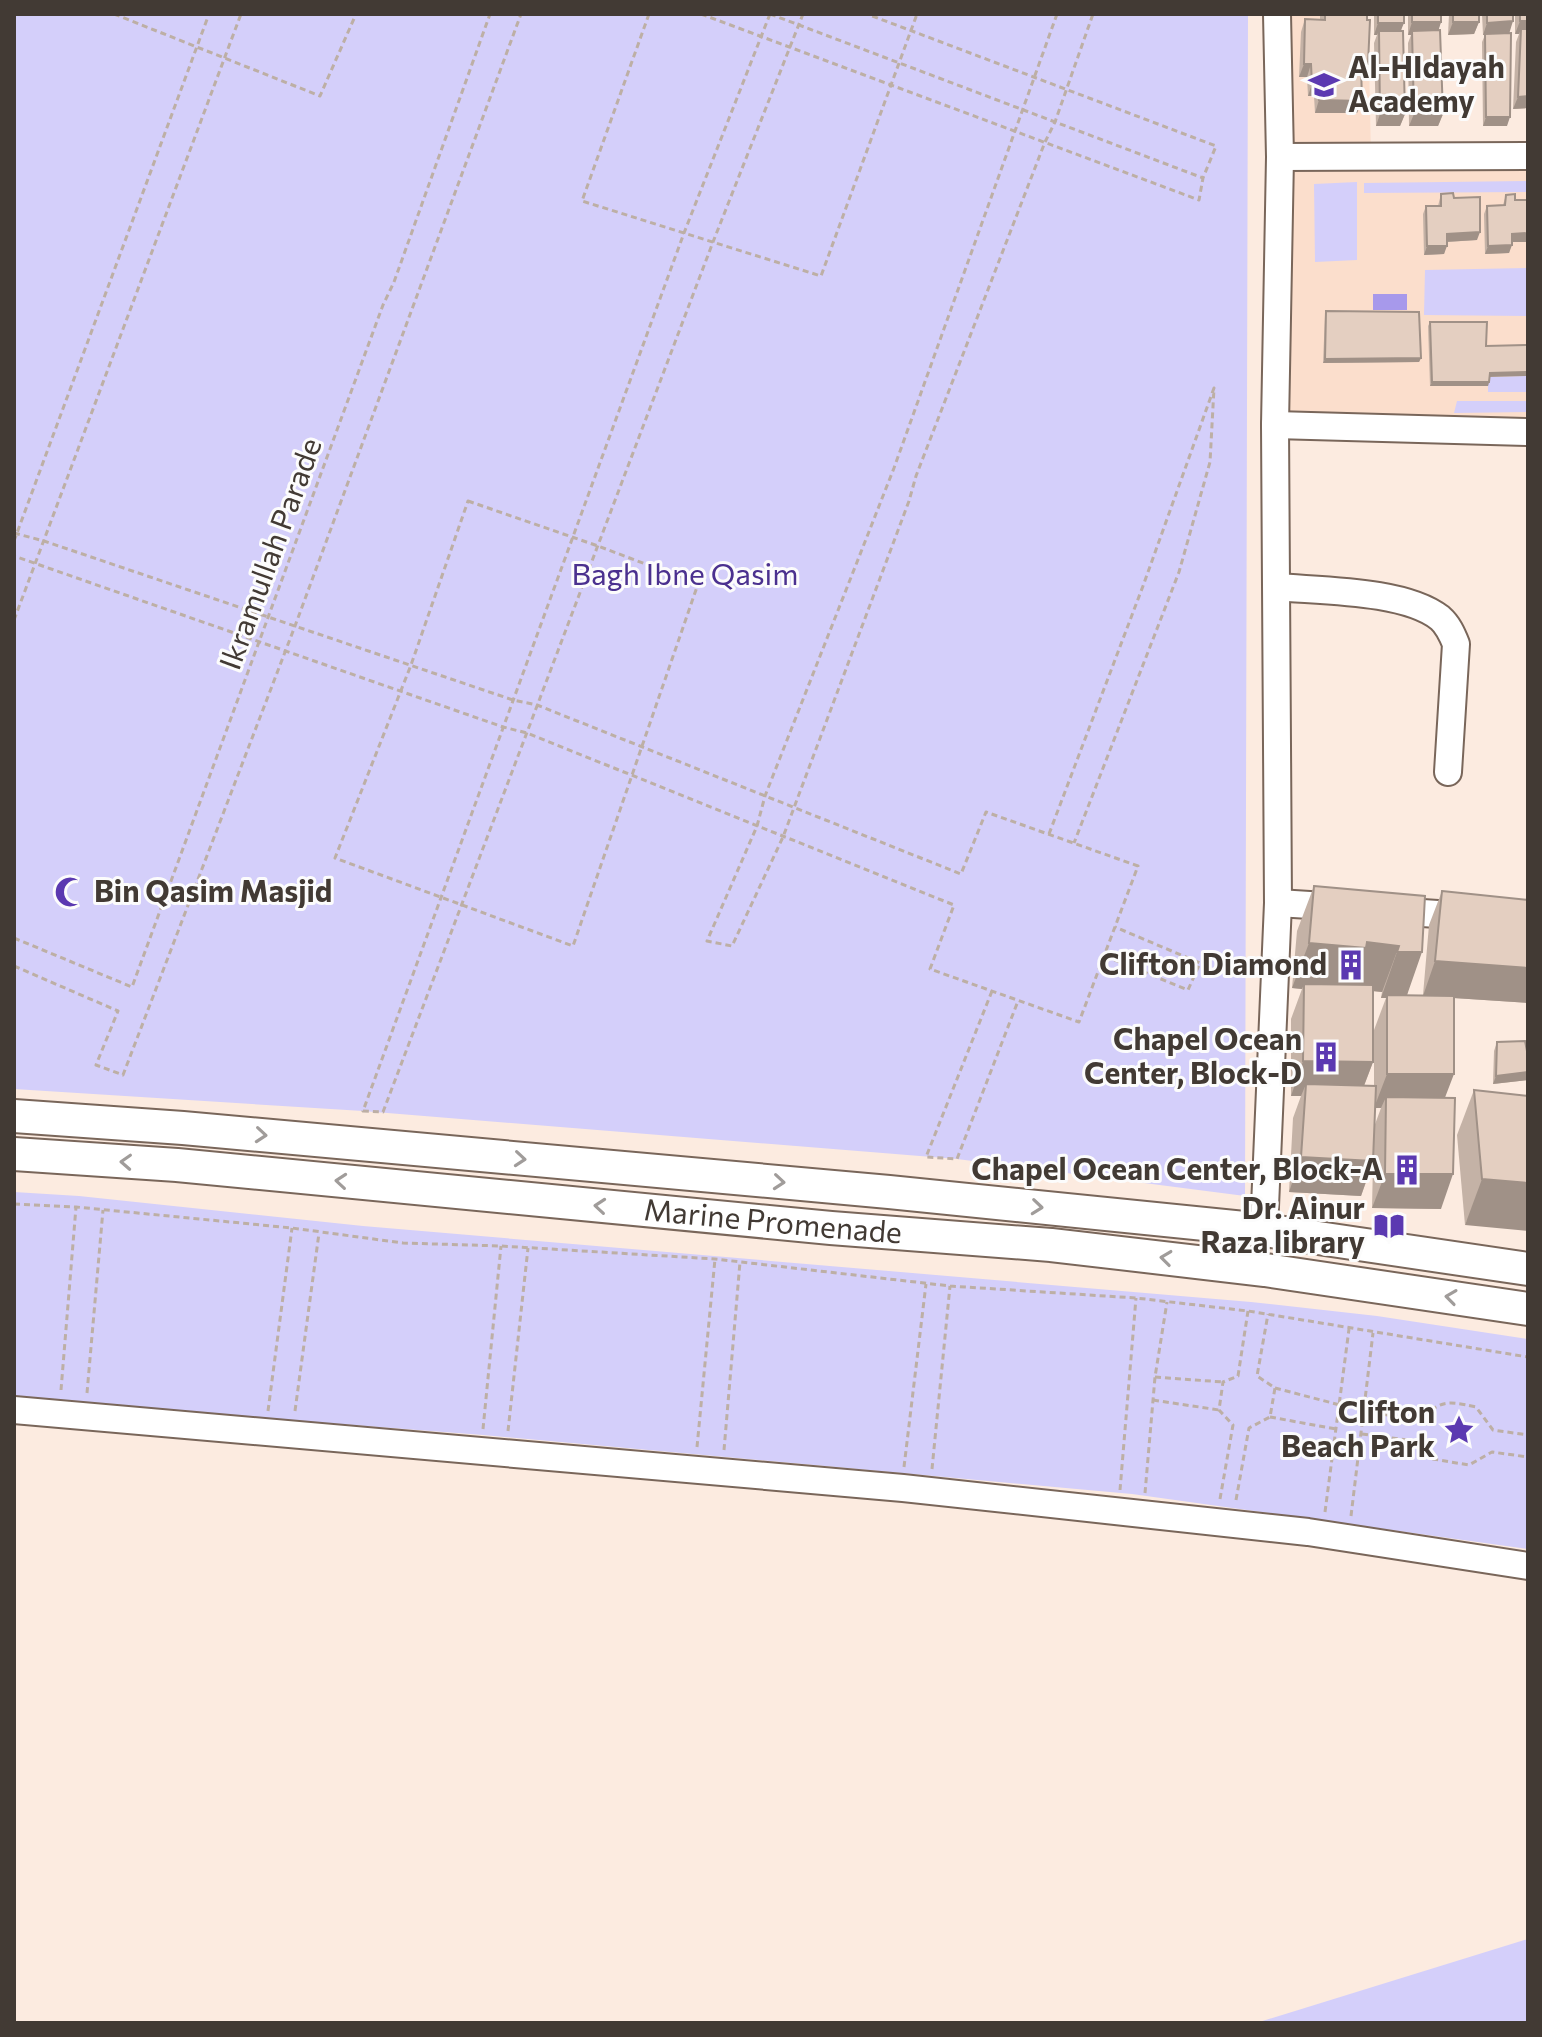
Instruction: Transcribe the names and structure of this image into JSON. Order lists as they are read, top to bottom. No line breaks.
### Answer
{"streets":{"main road":["Marine Promenade"],"path":["Ikramullah Parade"]},"parks":["Bagh Ibne Qasim"],"places":{"school or university":["Al-HIdayah Academy"],"mosque":["Bin Qasim Masjid"],"building":["Clifton Diamond","Chapel Ocean Center, Block-D","Chapel Ocean Center, Block-A"],"library":["Dr. Ainur Raza library"],"place":["Clifton Beach Park"]}}
